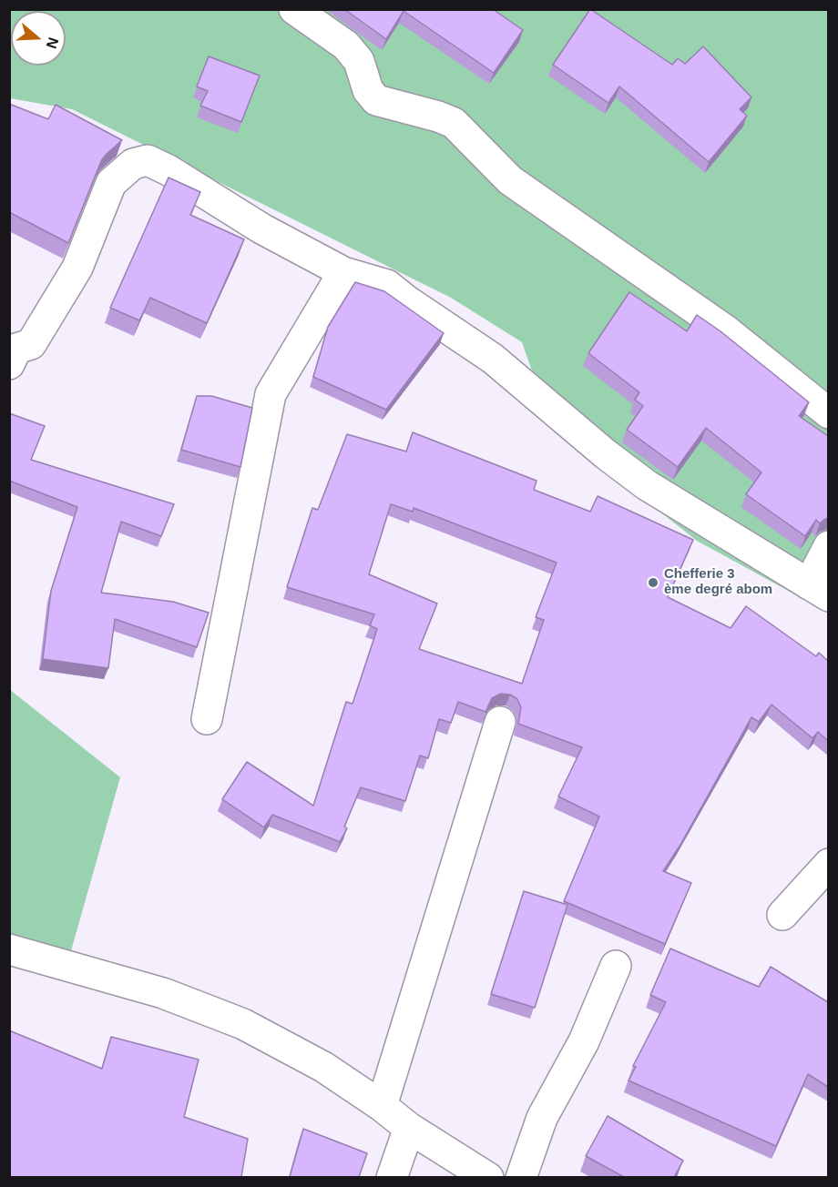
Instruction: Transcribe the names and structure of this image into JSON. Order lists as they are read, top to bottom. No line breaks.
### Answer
{"places":["Chefferie 3 ème degré abom"],"north":"right"}
